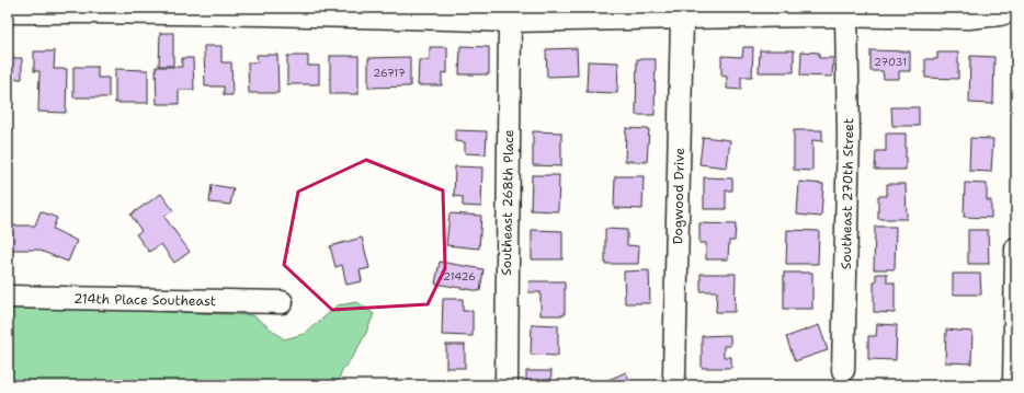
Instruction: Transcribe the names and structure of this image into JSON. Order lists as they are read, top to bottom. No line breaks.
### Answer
{"streets":{"street":["Southeast 270th Street","Dogwood Drive","Southeast 268th Place","214th Place Southeast"]},"house_numbers":["27031","26717","21426"]}
